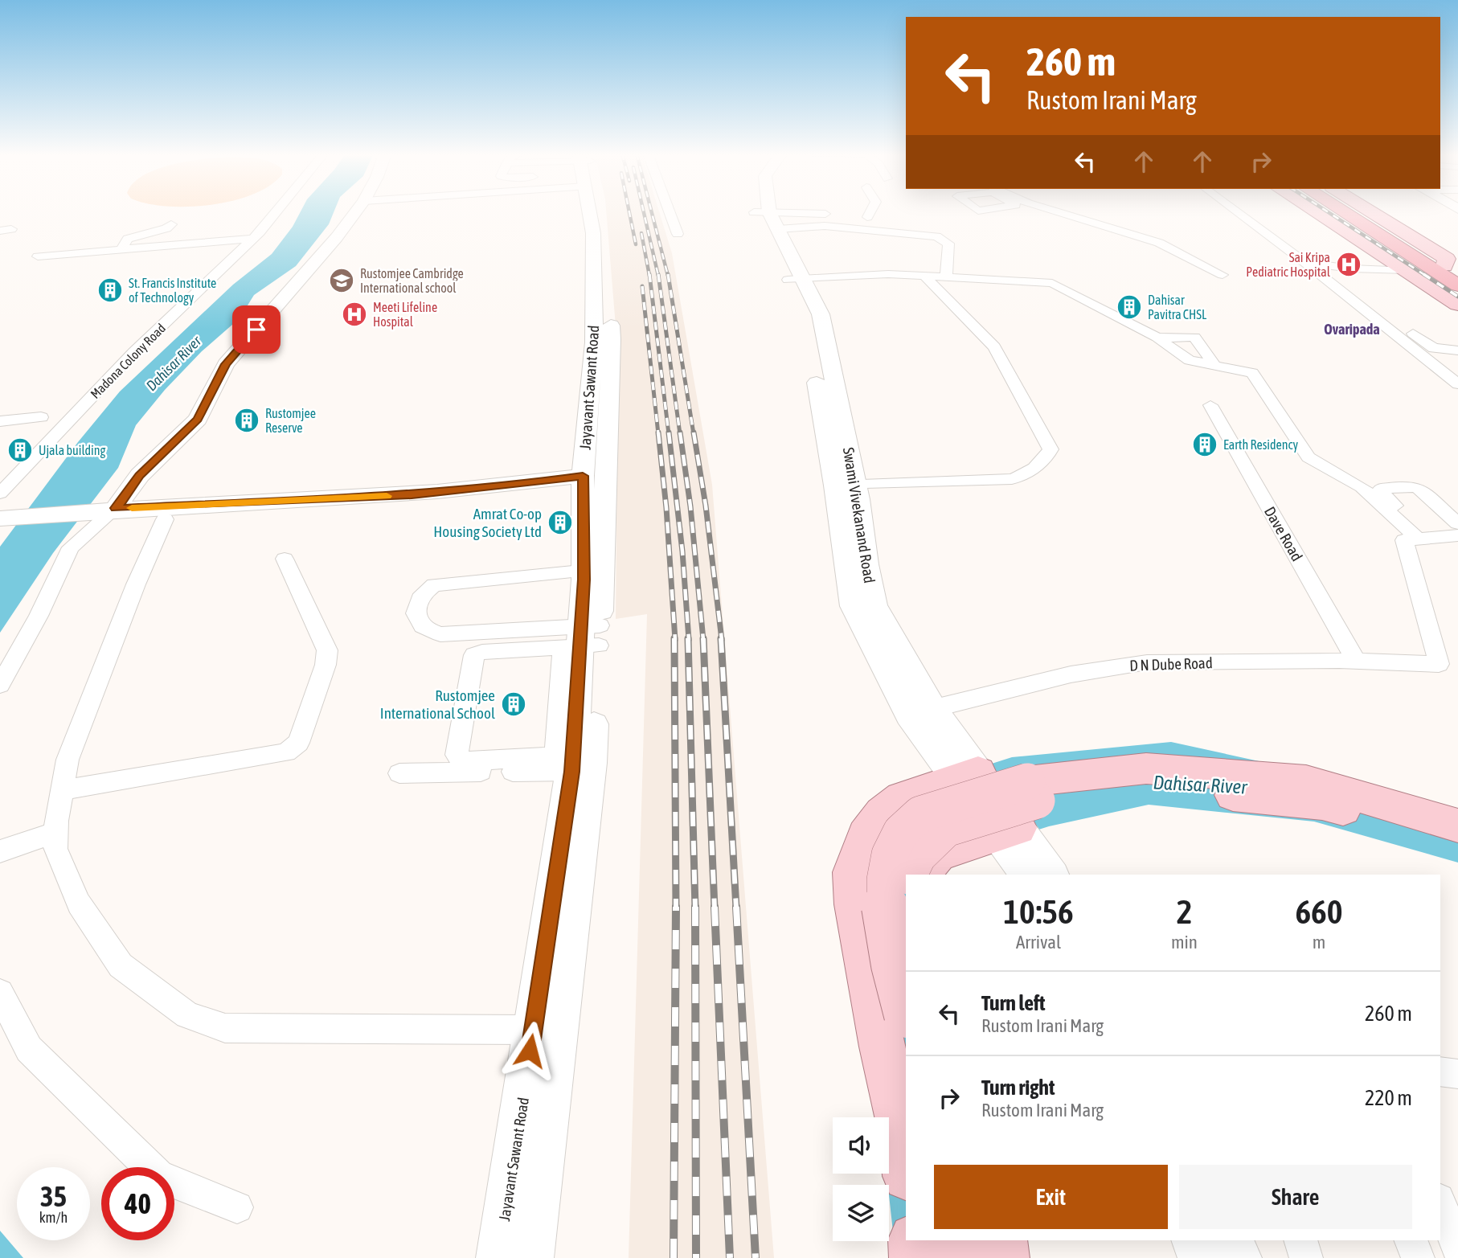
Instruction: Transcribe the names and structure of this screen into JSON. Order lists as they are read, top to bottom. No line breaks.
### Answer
{"streets":{"street":["Madona Colony Road","Jayavant Sawant Road","Swami Vivekanand Road","Dave Road","D N Dube Road"]},"crossings":[["Swami Vivekanand Road","D N Dube Road"],["Dave Road","D N Dube Road"]],"districts":["Ovaripada"],"water":["Dahisar River"],"places":{"hospital":["Sai Kripa Pediatric Hospital","Meeti Lifeline Hospital"],"school or university":["Rustomjee Cambridge International school"],"building":["St. Francis Institute of Technology","Dahisar Pavitra CHSL","Rustomjee Reserve","Earth Residency","Ujala building","Amrat Co-op Housing Society Ltd","Rustomjee International School"]},"page":{"turn":["260 m","Rustom Irani Marg"],"eta":["10:56","Arrival","2","min","660","m"],"list":[{"name":"Turn left","note":"Rustom Irani Marg","value":"260 m"},{"name":"Turn right","note":"Rustom Irani Marg","value":"220 m"}],"buttons":["Exit","Share"],"speed":"35 km/h","limit":"40"}}
